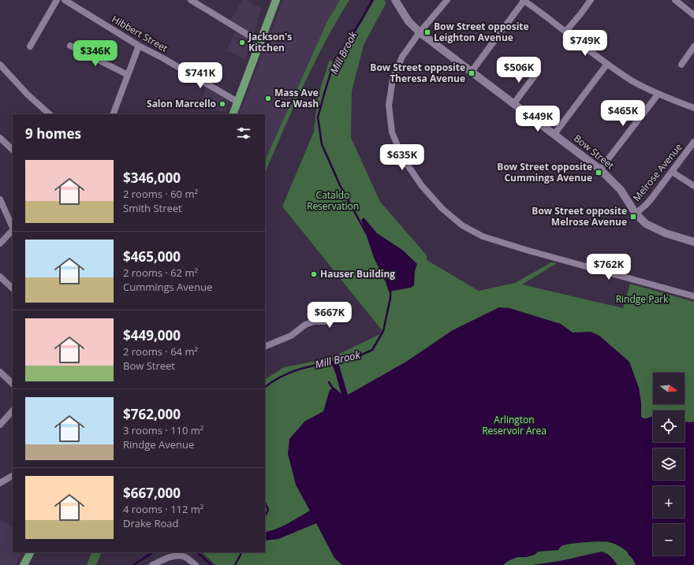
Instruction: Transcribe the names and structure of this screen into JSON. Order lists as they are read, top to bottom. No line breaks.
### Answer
{"streets":{"street":["Hibbert Street","Bow Street","Melrose Avenue"]},"crossings":[["Bow Street","Melrose Avenue"]],"water":["Mill Brook"],"parks":["Cataldo Reservation","Rindge Park","Arlington Reservoir Area"],"places":{"transit":["Bow Street opposite Leighton Avenue","Bow Street opposite Theresa Avenue","Bow Street opposite Cummings Avenue","Bow Street opposite Melrose Avenue"],"other":["Jackson's Kitchen","Mass Ave Car Wash","Salon Marcello","Hauser Building"]},"north":"right","page":{"price":["$749K","$346K","$506K","$741K","$465K","$449K","$635K","$762K","$667K"],"heading":"9 homes","list":[{"name":"$346,000","note":"2 rooms · 60 m² · Smith Street"},{"name":"$465,000","note":"2 rooms · 62 m² · Cummings Avenue"},{"name":"$449,000","note":"2 rooms · 64 m² · Bow Street"},{"name":"$762,000","note":"3 rooms · 110 m² · Rindge Avenue"},{"name":"$667,000","note":"4 rooms · 112 m² · Drake Road"}],"map_buttons":["+","−"]}}
